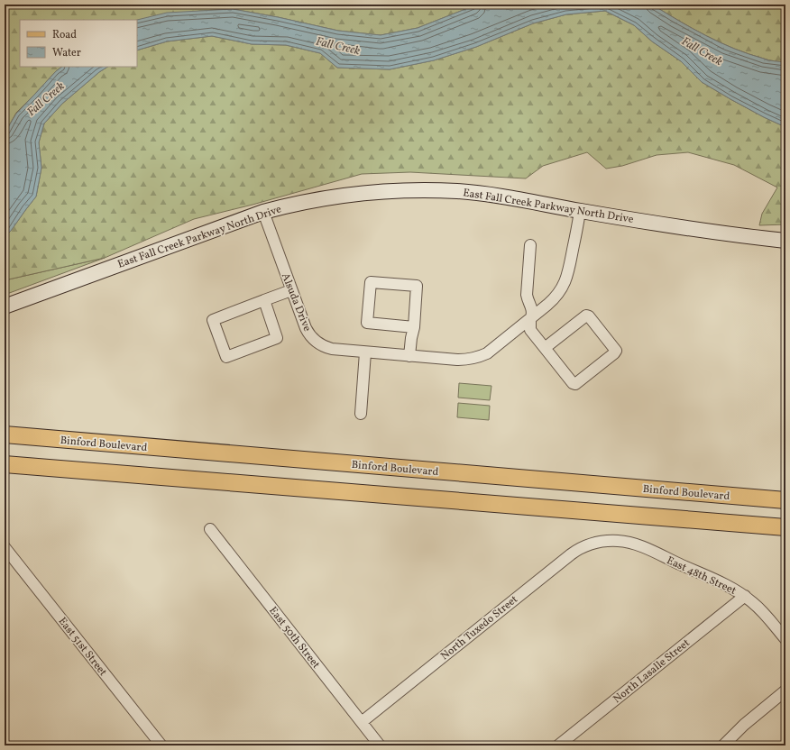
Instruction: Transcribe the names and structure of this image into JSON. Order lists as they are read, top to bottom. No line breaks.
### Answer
{"streets":{"main road":["East Fall Creek Parkway North Drive","Binford Boulevard"],"street":["Alsuda Drive","East 48th Street","North Tuxedo Street","East 50th Street","East 51st Street","North Lasalle Street"]},"crossings":[["East Fall Creek Parkway North Drive","Alsuda Drive"],["East 48th Street","North Tuxedo Street"],["East 48th Street","North Lasalle Street"],["North Tuxedo Street","East 50th Street"]],"water":["Fall Creek"],"legend":["Road","Water"]}
